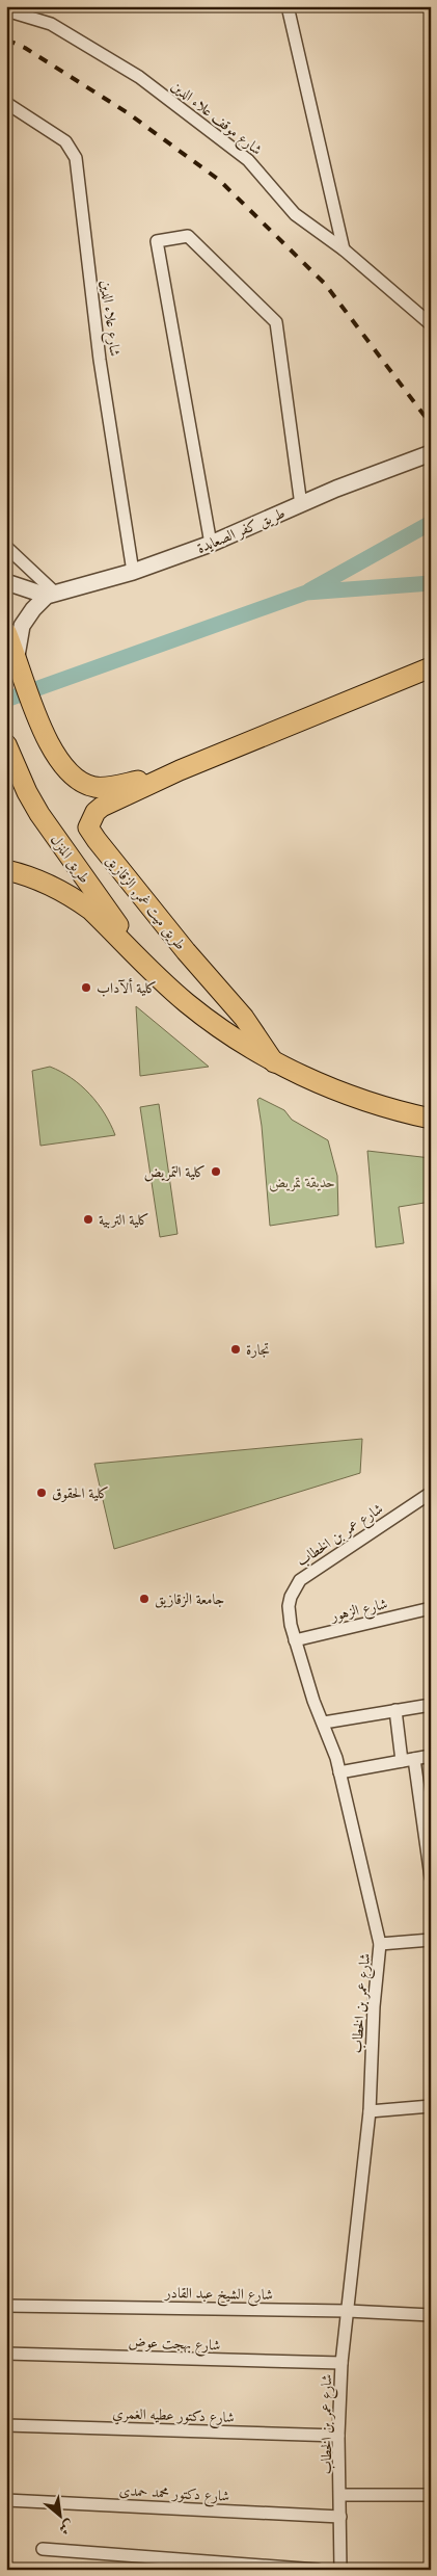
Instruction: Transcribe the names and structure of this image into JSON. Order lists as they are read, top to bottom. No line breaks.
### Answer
{"streets":{"highway":["طريق المنزل","طريق ميت غمر, الزقازيق"],"street":["شارع موقف علاء الدين","شارع علاء الدين","طريق كفر الصعايدة","شارع عمر بن الخطاب","شارع الزهور","شارع الشيخ عبد القادر","شارع بهجت عوض","شارع دكتور عطيه الغمري","شارع دكتور محمد حمدى"]},"crossings":[["شارع علاء الدين","طريق كفر الصعايدة"],["طريق المنزل","طريق ميت غمر, الزقازيق"],["شارع عمر بن الخطاب","شارع الزهور"],["شارع عمر بن الخطاب","شارع الشيخ عبد القادر"],["شارع عمر بن الخطاب","شارع بهجت عوض"],["شارع عمر بن الخطاب","شارع دكتور عطيه الغمري"],["شارع عمر بن الخطاب","شارع دكتور محمد حمدى"]],"parks":["حديقة تمريض"],"places":["كلية ألآداب","كلية التمريض","كلية التربية","تجارة","كلية الحقوق","جامعة الزقازيق"],"north":"bottom right"}
